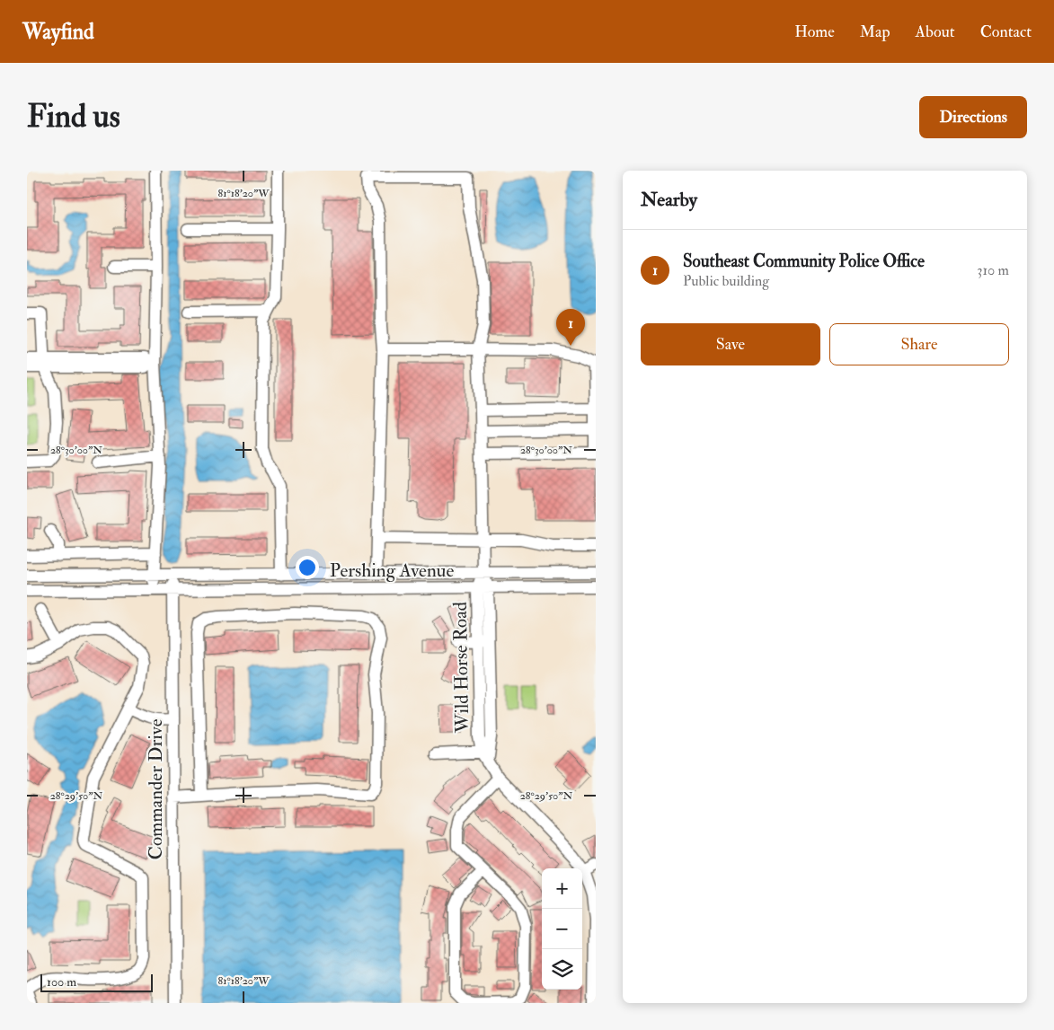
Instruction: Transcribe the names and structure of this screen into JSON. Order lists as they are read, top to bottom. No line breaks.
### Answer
{"streets":{"street":["Pershing Avenue","Wild Horse Road","Commander Drive"]},"crossings":[["Pershing Avenue","Wild Horse Road"],["Pershing Avenue","Commander Drive"]],"scale_bar":"100 m","page":{"header":"Wayfind","nav":["Home","Map","About","Contact"],"buttons":["Directions",["Save","Share"]],"title":"Find us","heading":"Nearby","list":[{"mark":"1","name":"Southeast Community Police Office","note":"Public building","value":"310 m"}],"pins":"1","map_buttons":["+","−"],"scale":"100 m"},"coordinates":["81°18'20\"W","28°30'00\"N","28°29'50\"N"]}
